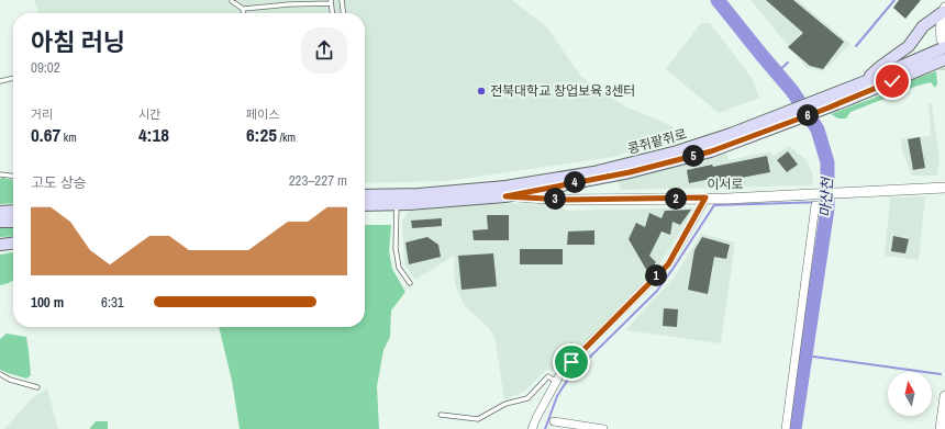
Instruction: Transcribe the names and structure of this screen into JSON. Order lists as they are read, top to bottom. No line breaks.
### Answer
{"streets":{"main road":["콩쥐팥쥐로"],"street":["이서로"]},"crossings":[["콩쥐팥쥐로","이서로"]],"water":["마산천"],"places":["전북대학교 창업보육 3센터"],"north":"top","page":{"heading":["아침 러닝","09:02"],"stats":[["거리","0.67 km"],["시간","4:18"],["페이스","6:25 /km"]],"pins":["6","5","4","2","3","1"],"chart":["고도 상승","223–227 m"],"list":[{"name":"100 m","note":"6:31"}]}}
